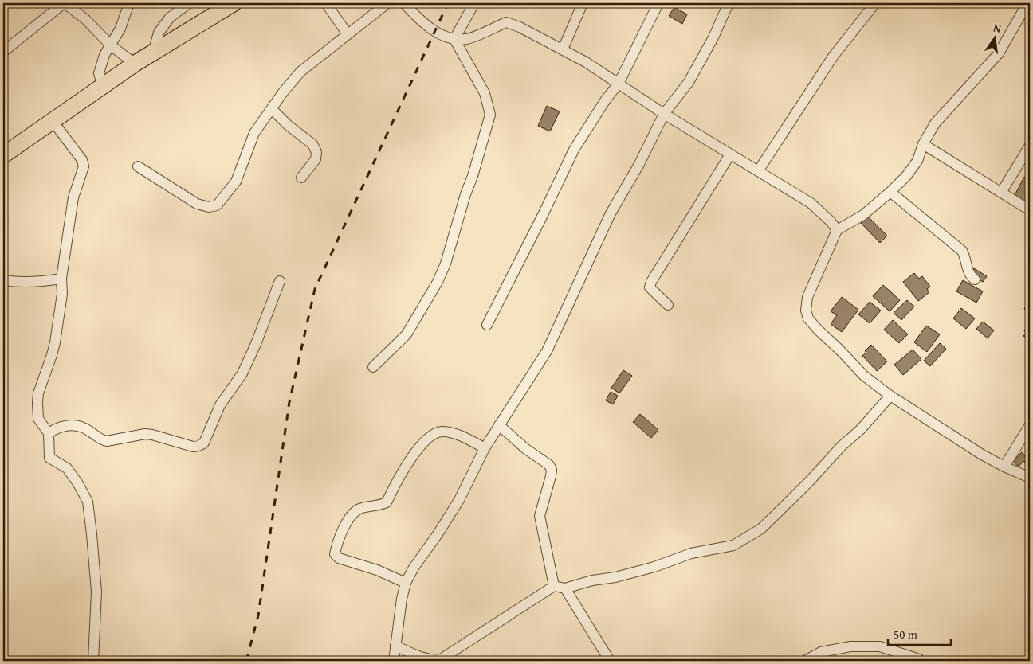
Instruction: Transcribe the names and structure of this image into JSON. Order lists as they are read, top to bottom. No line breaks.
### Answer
{"scale_bar":"50 m","north":"top"}
